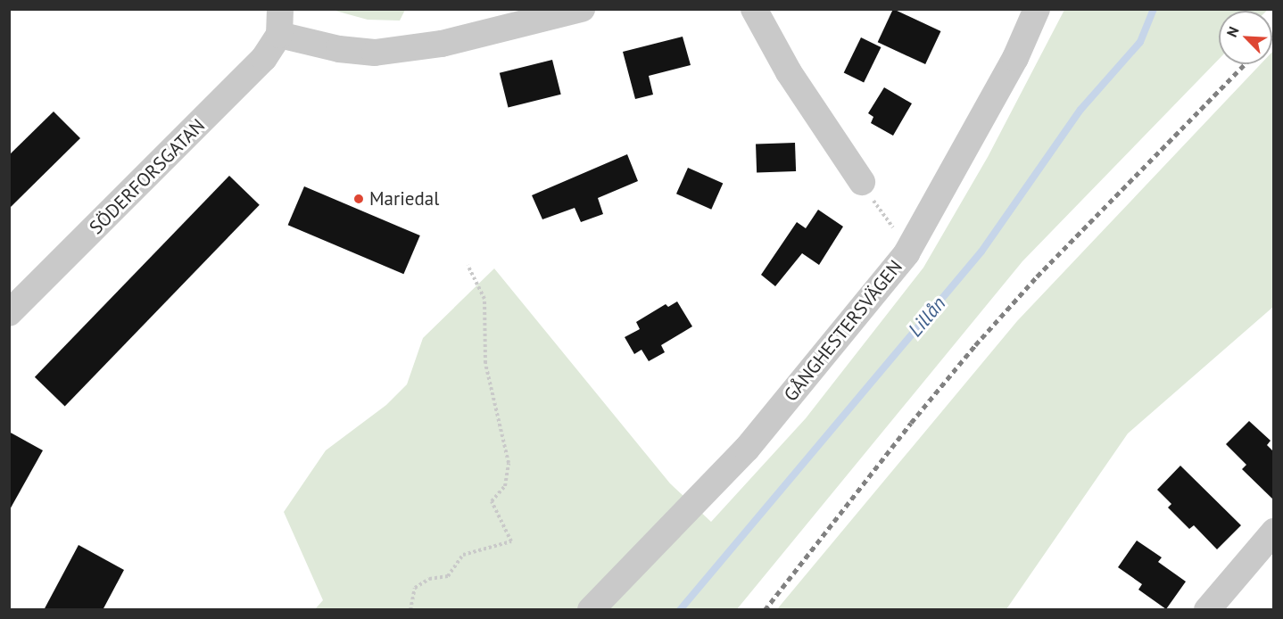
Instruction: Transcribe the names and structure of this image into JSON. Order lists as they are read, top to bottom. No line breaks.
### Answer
{"streets":{"street":["SÖDERFORSGATAN","GÅNGHESTERSVÄGEN"]},"water":["Lillån"],"places":["Mariedal"],"north":"top left"}
